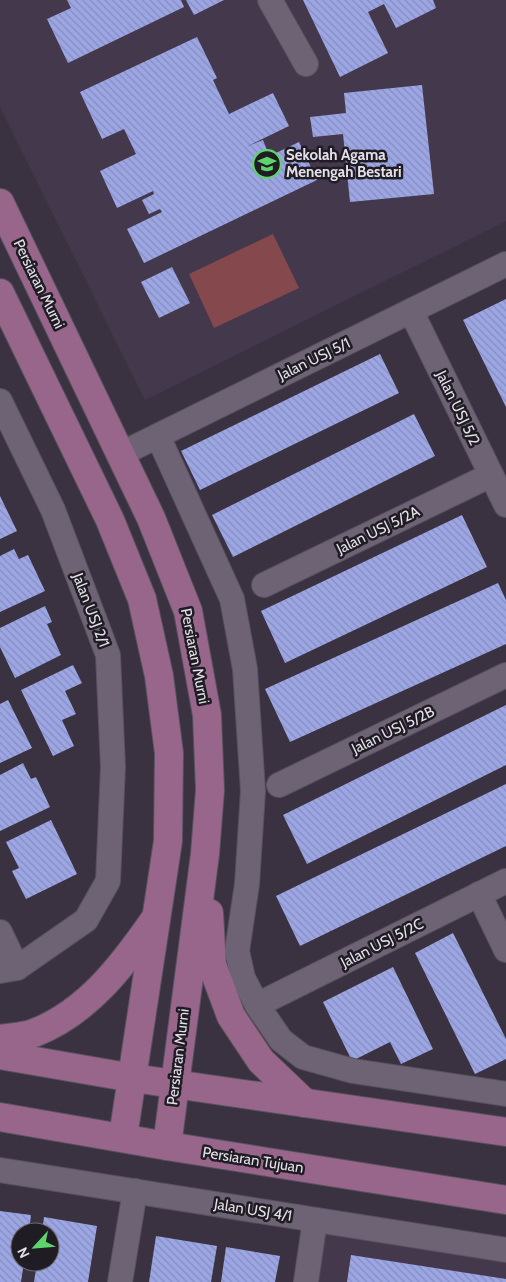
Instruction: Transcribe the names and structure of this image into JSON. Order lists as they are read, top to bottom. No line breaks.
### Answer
{"streets":{"main road":["Persiaran Murni","Persiaran Tujuan"],"street":["Jalan USJ 5/1","Jalan USJ 5/2","Jalan USJ 5/2A","Jalan USJ 2/1","Jalan USJ 5/2B","Jalan USJ 5/2C","Jalan USJ 4/1"]},"crossings":[["Persiaran Murni","Jalan USJ 5/1"],["Persiaran Murni","Persiaran Tujuan"],["Jalan USJ 5/1","Jalan USJ 5/2"],["Jalan USJ 5/2","Jalan USJ 5/2A"]],"places":{"school or university":["Sekolah Agama Menengah Bestari"]},"north":"bottom left"}
